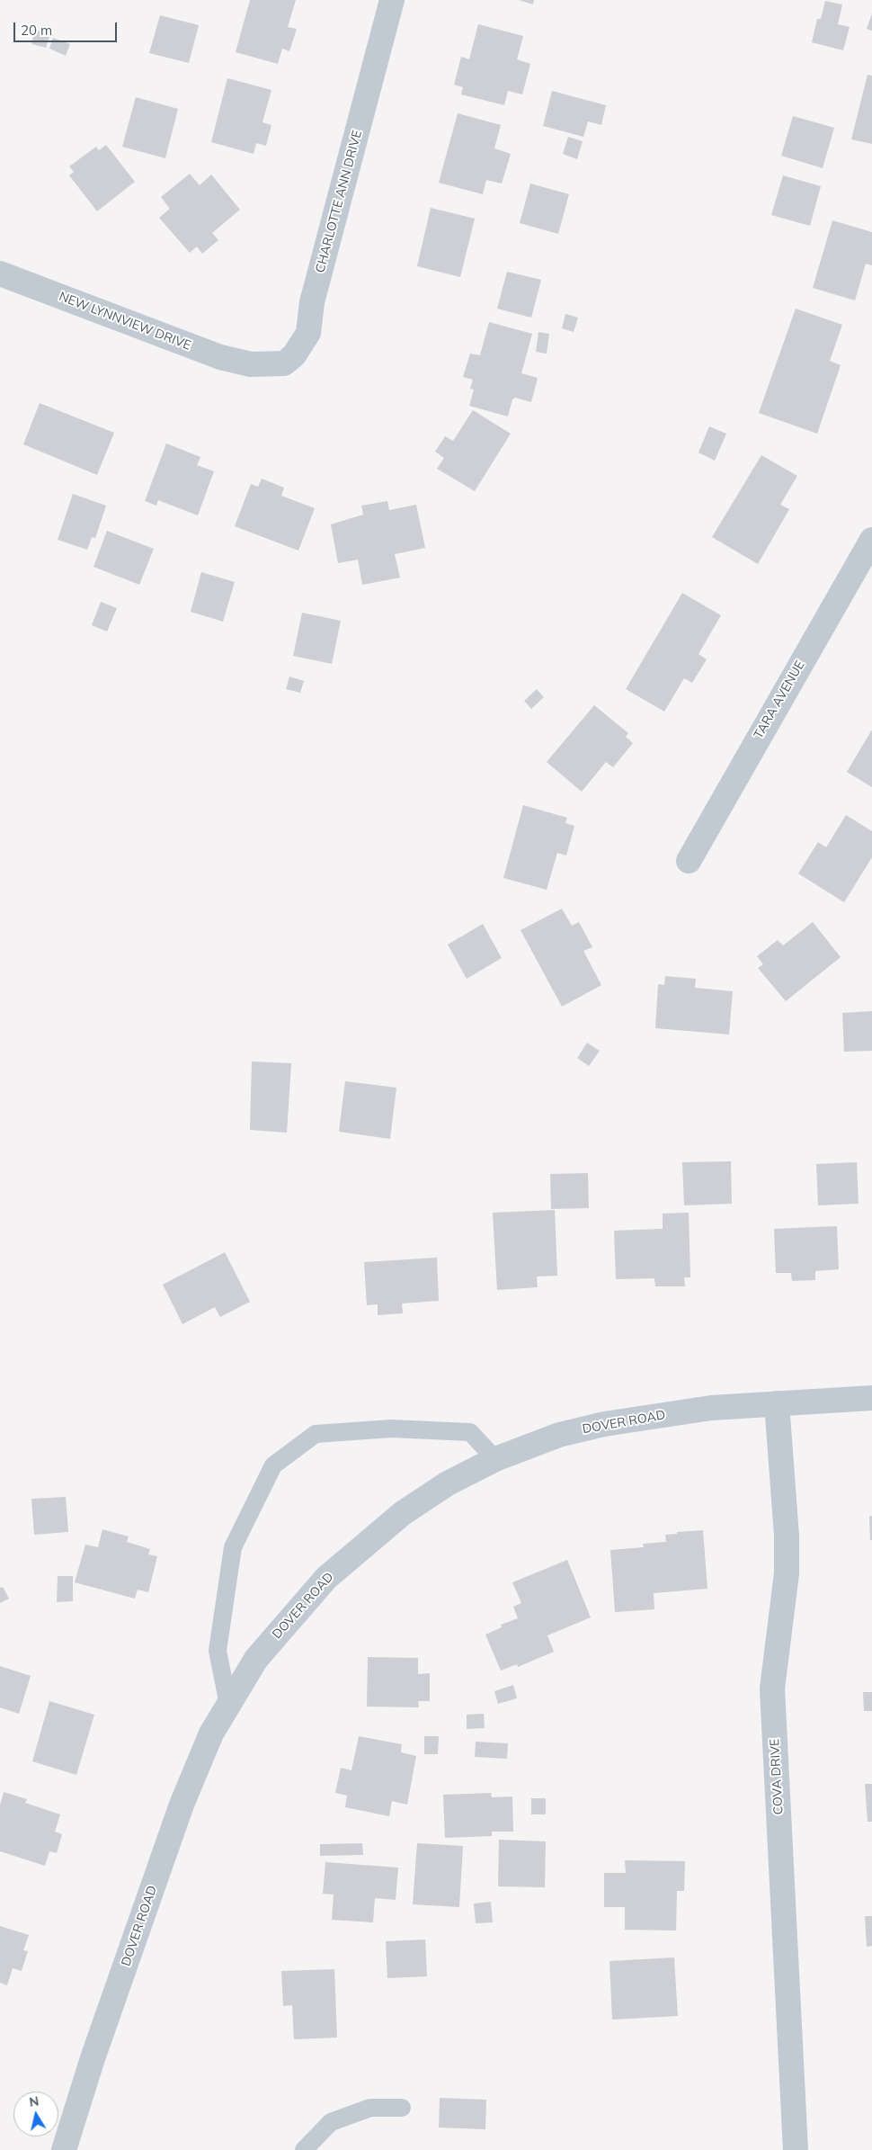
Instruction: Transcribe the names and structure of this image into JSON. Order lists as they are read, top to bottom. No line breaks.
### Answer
{"streets":{"street":["CHARLOTTE ANN DRIVE","NEW LYNNVIEW DRIVE","TARA AVENUE","DOVER ROAD","COVA DRIVE"]},"crossings":[["CHARLOTTE ANN DRIVE","NEW LYNNVIEW DRIVE"],["DOVER ROAD","COVA DRIVE"]],"scale_bar":"20 m","north":"top"}
